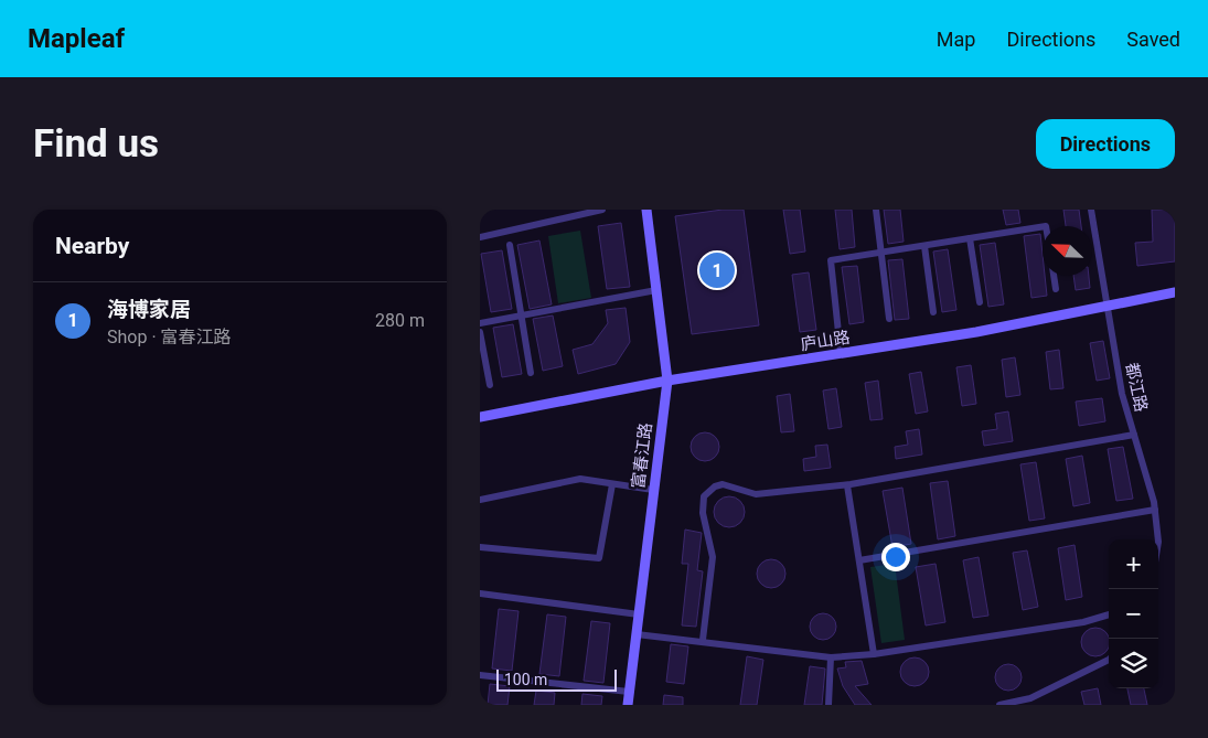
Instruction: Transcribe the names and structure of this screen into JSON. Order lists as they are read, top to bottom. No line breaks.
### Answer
{"streets":{"street":["庐山路","都江路","富春江路"]},"crossings":[["庐山路","都江路"],["庐山路","富春江路"]],"scale_bar":"100 m","north":"top left","page":{"header":"Mapleaf","nav":["Map","Directions","Saved"],"buttons":"Directions","title":"Find us","heading":"Nearby","pins":"1","list":[{"mark":"1","name":"海博家居","note":"Shop · 富春江路","value":"280 m"}],"map_buttons":["+","−"],"scale":"100 m"}}
